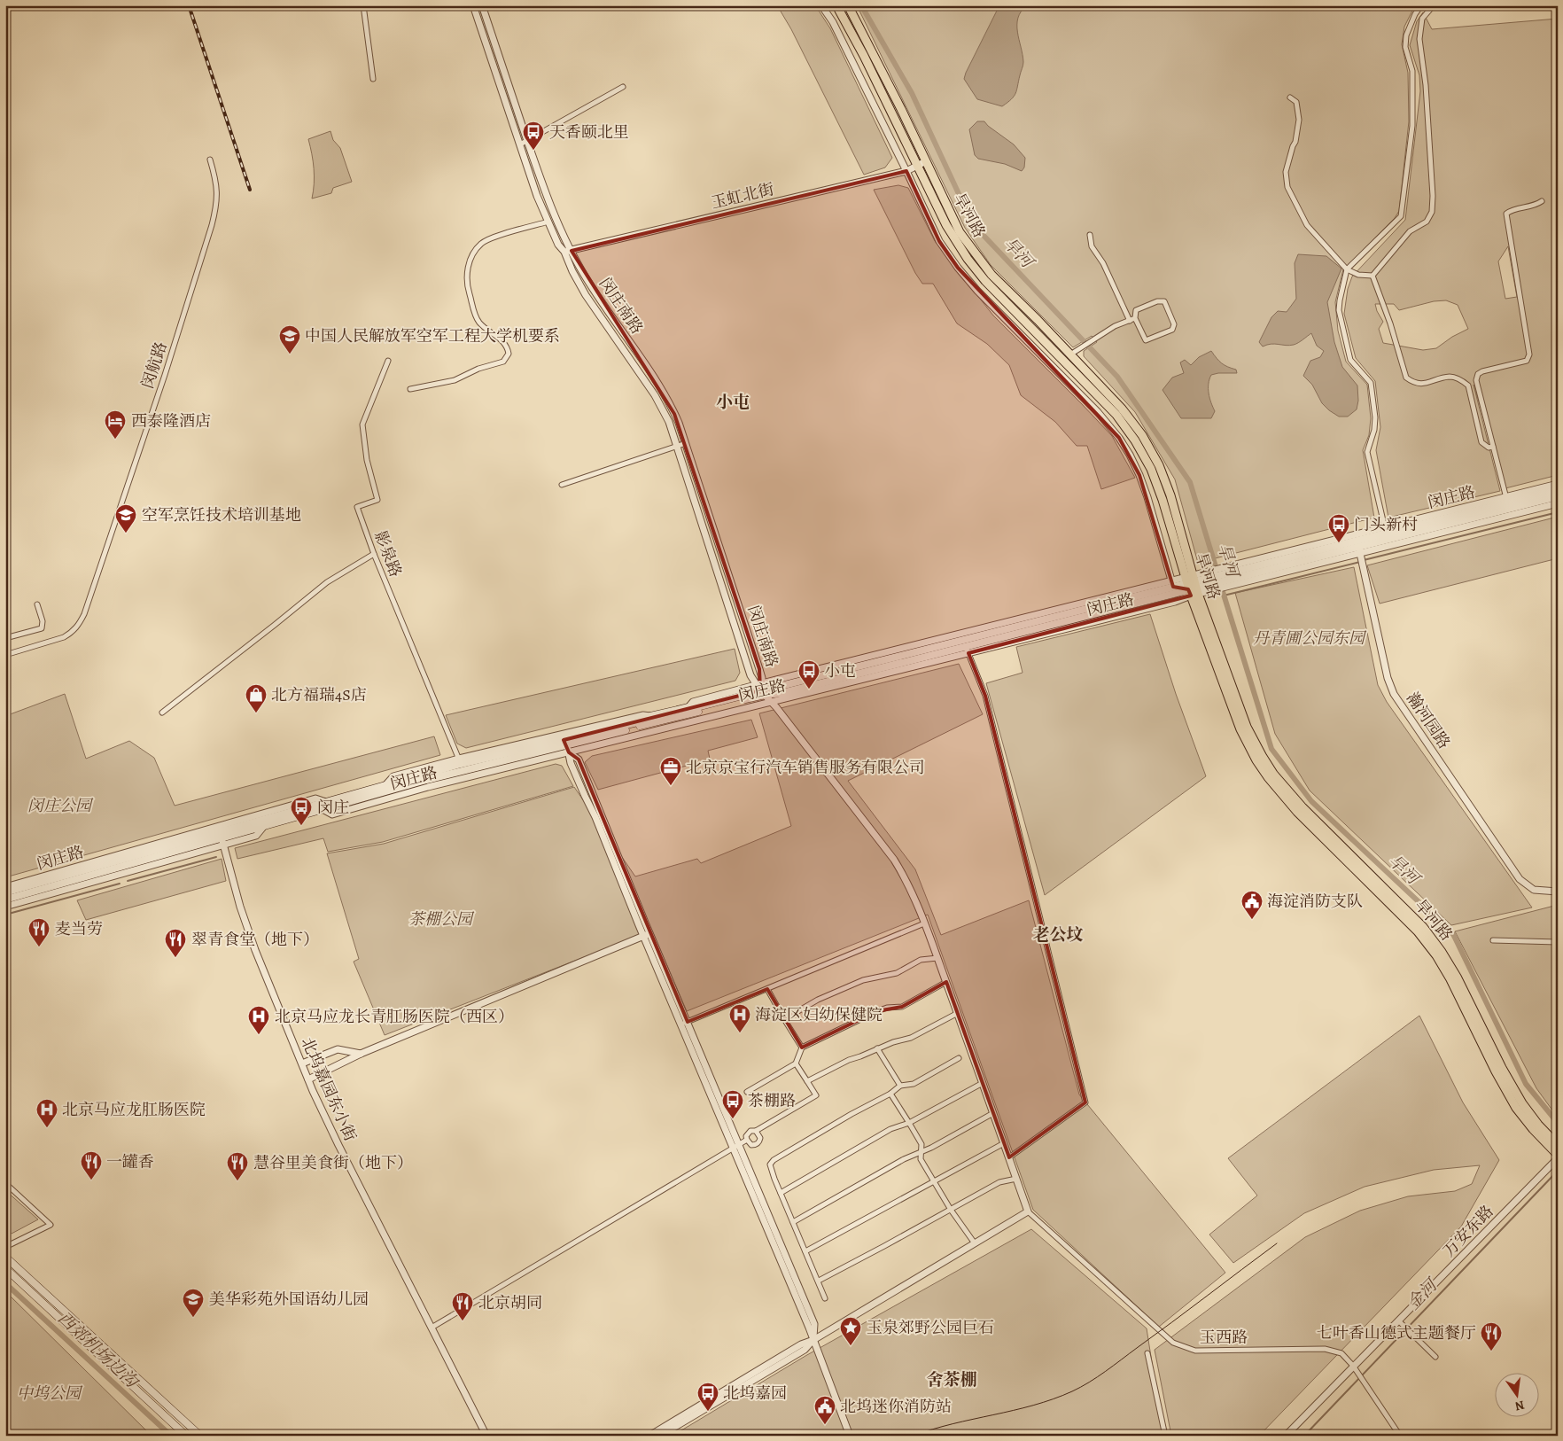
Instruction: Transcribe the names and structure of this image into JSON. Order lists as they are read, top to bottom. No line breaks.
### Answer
{"streets":{"main road":["旱河路","闵庄路"],"street":["玉虹北街","闵庄南路","闵航路","影泉路","瀚河园路","北坞嘉园东小街","万安东路","玉西路"]},"crossings":[["玉虹北街","旱河路"],["玉虹北街","闵庄南路"],["旱河路","闵庄路"],["旱河路","万安东路"],["闵庄南路","闵庄路"],["闵庄路","影泉路"],["闵庄路","瀚河园路"],["闵庄路","北坞嘉园东小街"],["万安东路","玉西路"]],"districts":["小屯","老公坟","舍茶棚"],"water":["旱河","金河","西郊机场边沟"],"parks":["丹青圃公园东园","闵庄公园","茶棚公园","中坞公园"],"places":{"bus stop":["天香颐北里","门头新村","小屯","闵庄","茶棚路","北坞嘉园"],"school or university":["中国人民解放军空军工程大学机要系","空军烹饪技术培训基地","美华彩苑外国语幼儿园"],"hotel":["西泰隆酒店"],"shop":["北方福瑞4S店"],"office":["北京京宝行汽车销售服务有限公司"],"public building":["海淀消防支队","北坞迷你消防站"],"restaurant":["麦当劳","翠青食堂（地下）","一罐香","慧谷里美食街（地下）","北京胡同","七叶香山德式主题餐厅"],"hospital":["海淀区妇幼保健院","北京马应龙长青肛肠医院（西区）","北京马应龙肛肠医院"],"place":["玉泉郊野公园巨石"]},"north":"bottom"}
